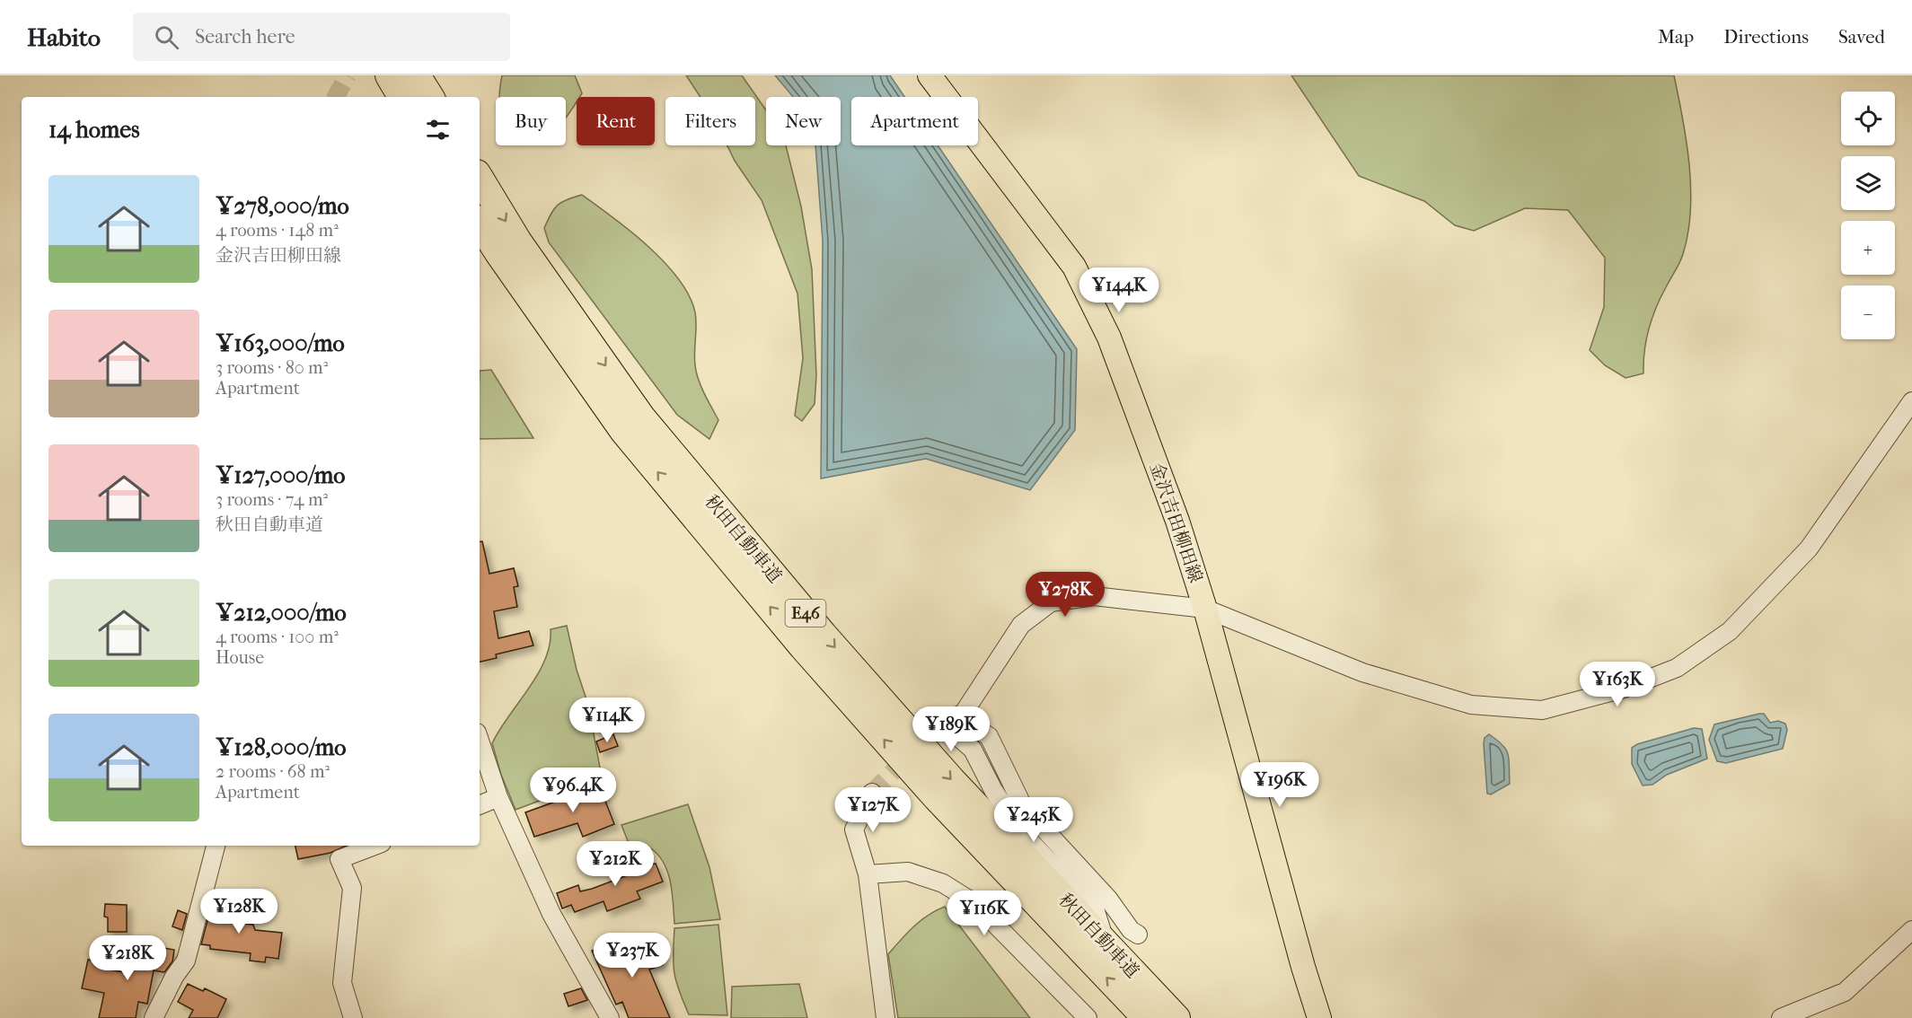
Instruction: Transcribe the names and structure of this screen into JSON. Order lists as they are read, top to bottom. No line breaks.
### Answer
{"streets":{"highway":["秋田自動車道","E46"],"main road":["金沢吉田柳田線"]},"page":{"header":"Habito","search":"Search here","nav":["Map","Directions","Saved"],"map_buttons":["+","−"],"chip":["Buy","Rent","Filters","New","Apartment"],"heading":"14 homes","list":[{"name":"¥278,000/mo","note":"4 rooms · 148 m² · 金沢吉田柳田線"},{"name":"¥163,000/mo","note":"3 rooms · 80 m² · Apartment"},{"name":"¥127,000/mo","note":"3 rooms · 74 m² · 秋田自動車道"},{"name":"¥212,000/mo","note":"4 rooms · 100 m² · House"},{"name":"¥128,000/mo","note":"2 rooms · 68 m² · Apartment"}],"price":["¥144K","¥278K","¥163K","¥114K","¥189K","¥196K","¥96.4K","¥127K","¥245K","¥212K","¥128K","¥116K","¥237K","¥218K"]}}
